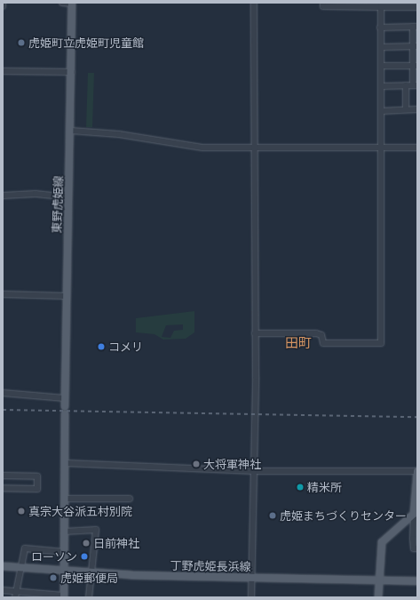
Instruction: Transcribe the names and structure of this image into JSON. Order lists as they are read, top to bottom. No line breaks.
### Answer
{"streets":{"main road":["東野虎姫線","丁野虎姫長浜線"]},"crossings":[["東野虎姫線","丁野虎姫長浜線"]],"districts":["田町"],"places":["虎姫町立虎姫町児童館","コメリ","大将軍神社","精米所","真宗大谷派五村別院","虎姫まちづくりセンター","日前神社","ローソン","虎姫郵便局"]}
